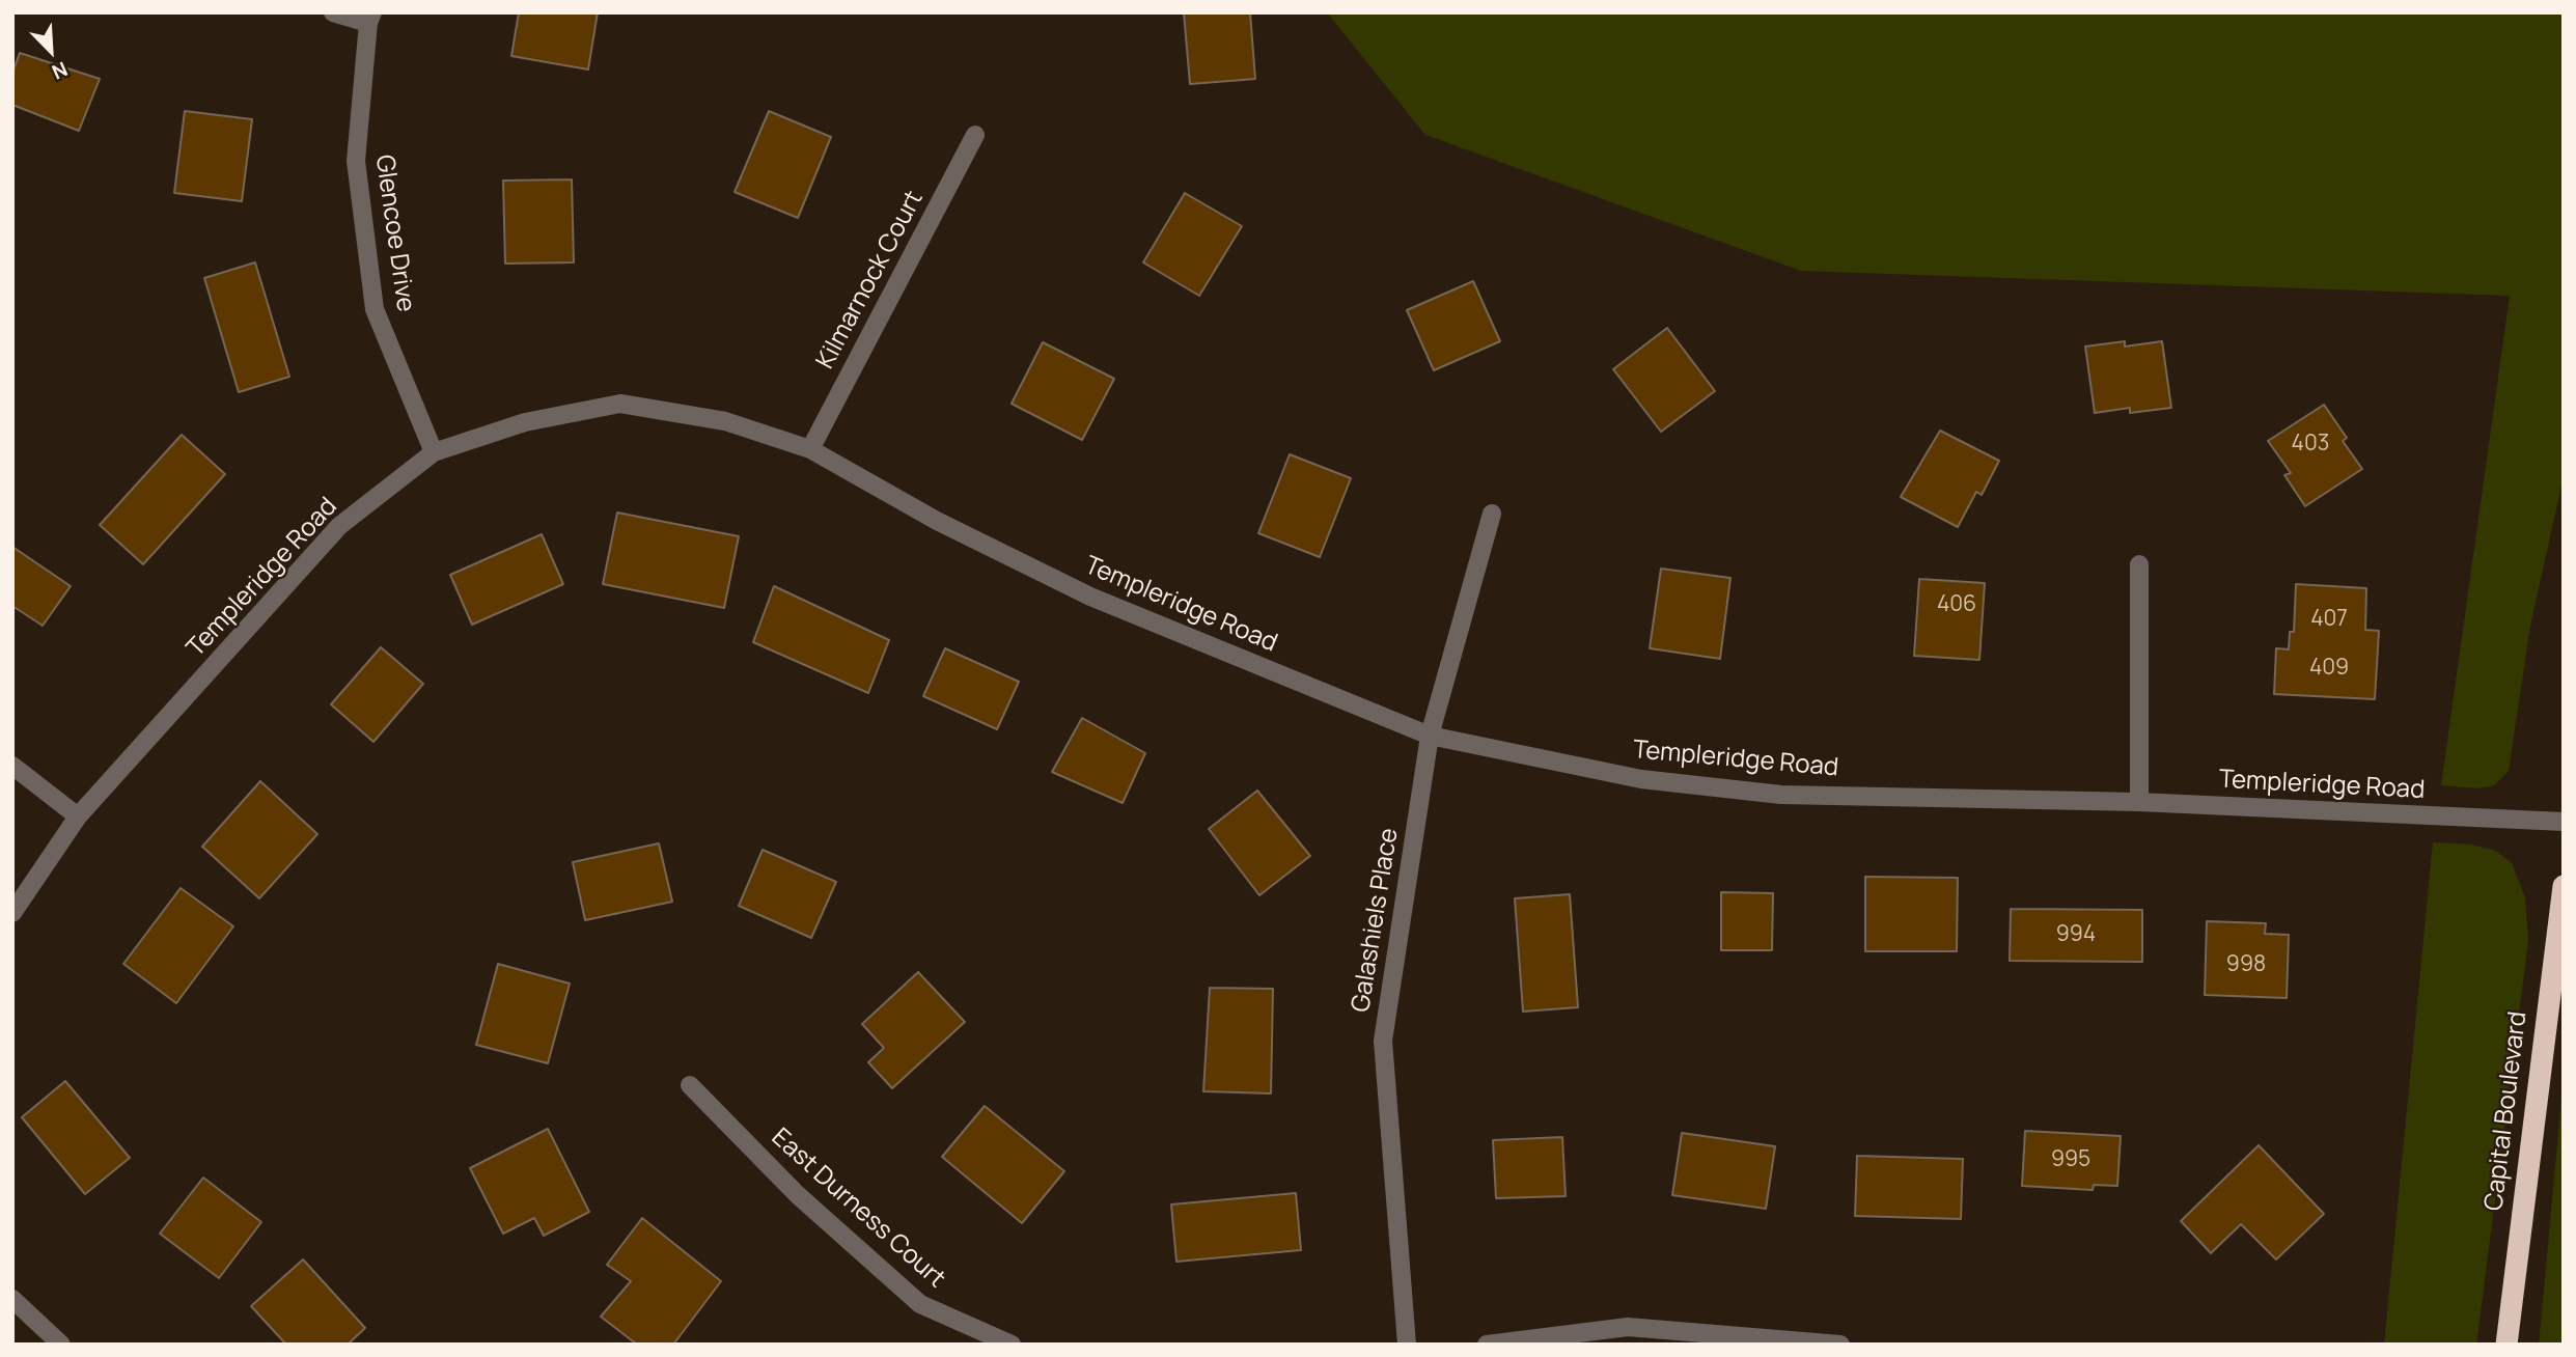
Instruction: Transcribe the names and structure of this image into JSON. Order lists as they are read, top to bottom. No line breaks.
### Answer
{"streets":{"highway":["Capital Boulevard"],"street":["Glencoe Drive","Kilmarnock Court","Templeridge Road","Galashiels Place","East Durness Court"]},"crossings":[["Glencoe Drive","Templeridge Road"],["Kilmarnock Court","Templeridge Road"],["Templeridge Road","Galashiels Place"]],"house_numbers":["403","406","407","409","994","998","995"],"north":"bottom right"}
